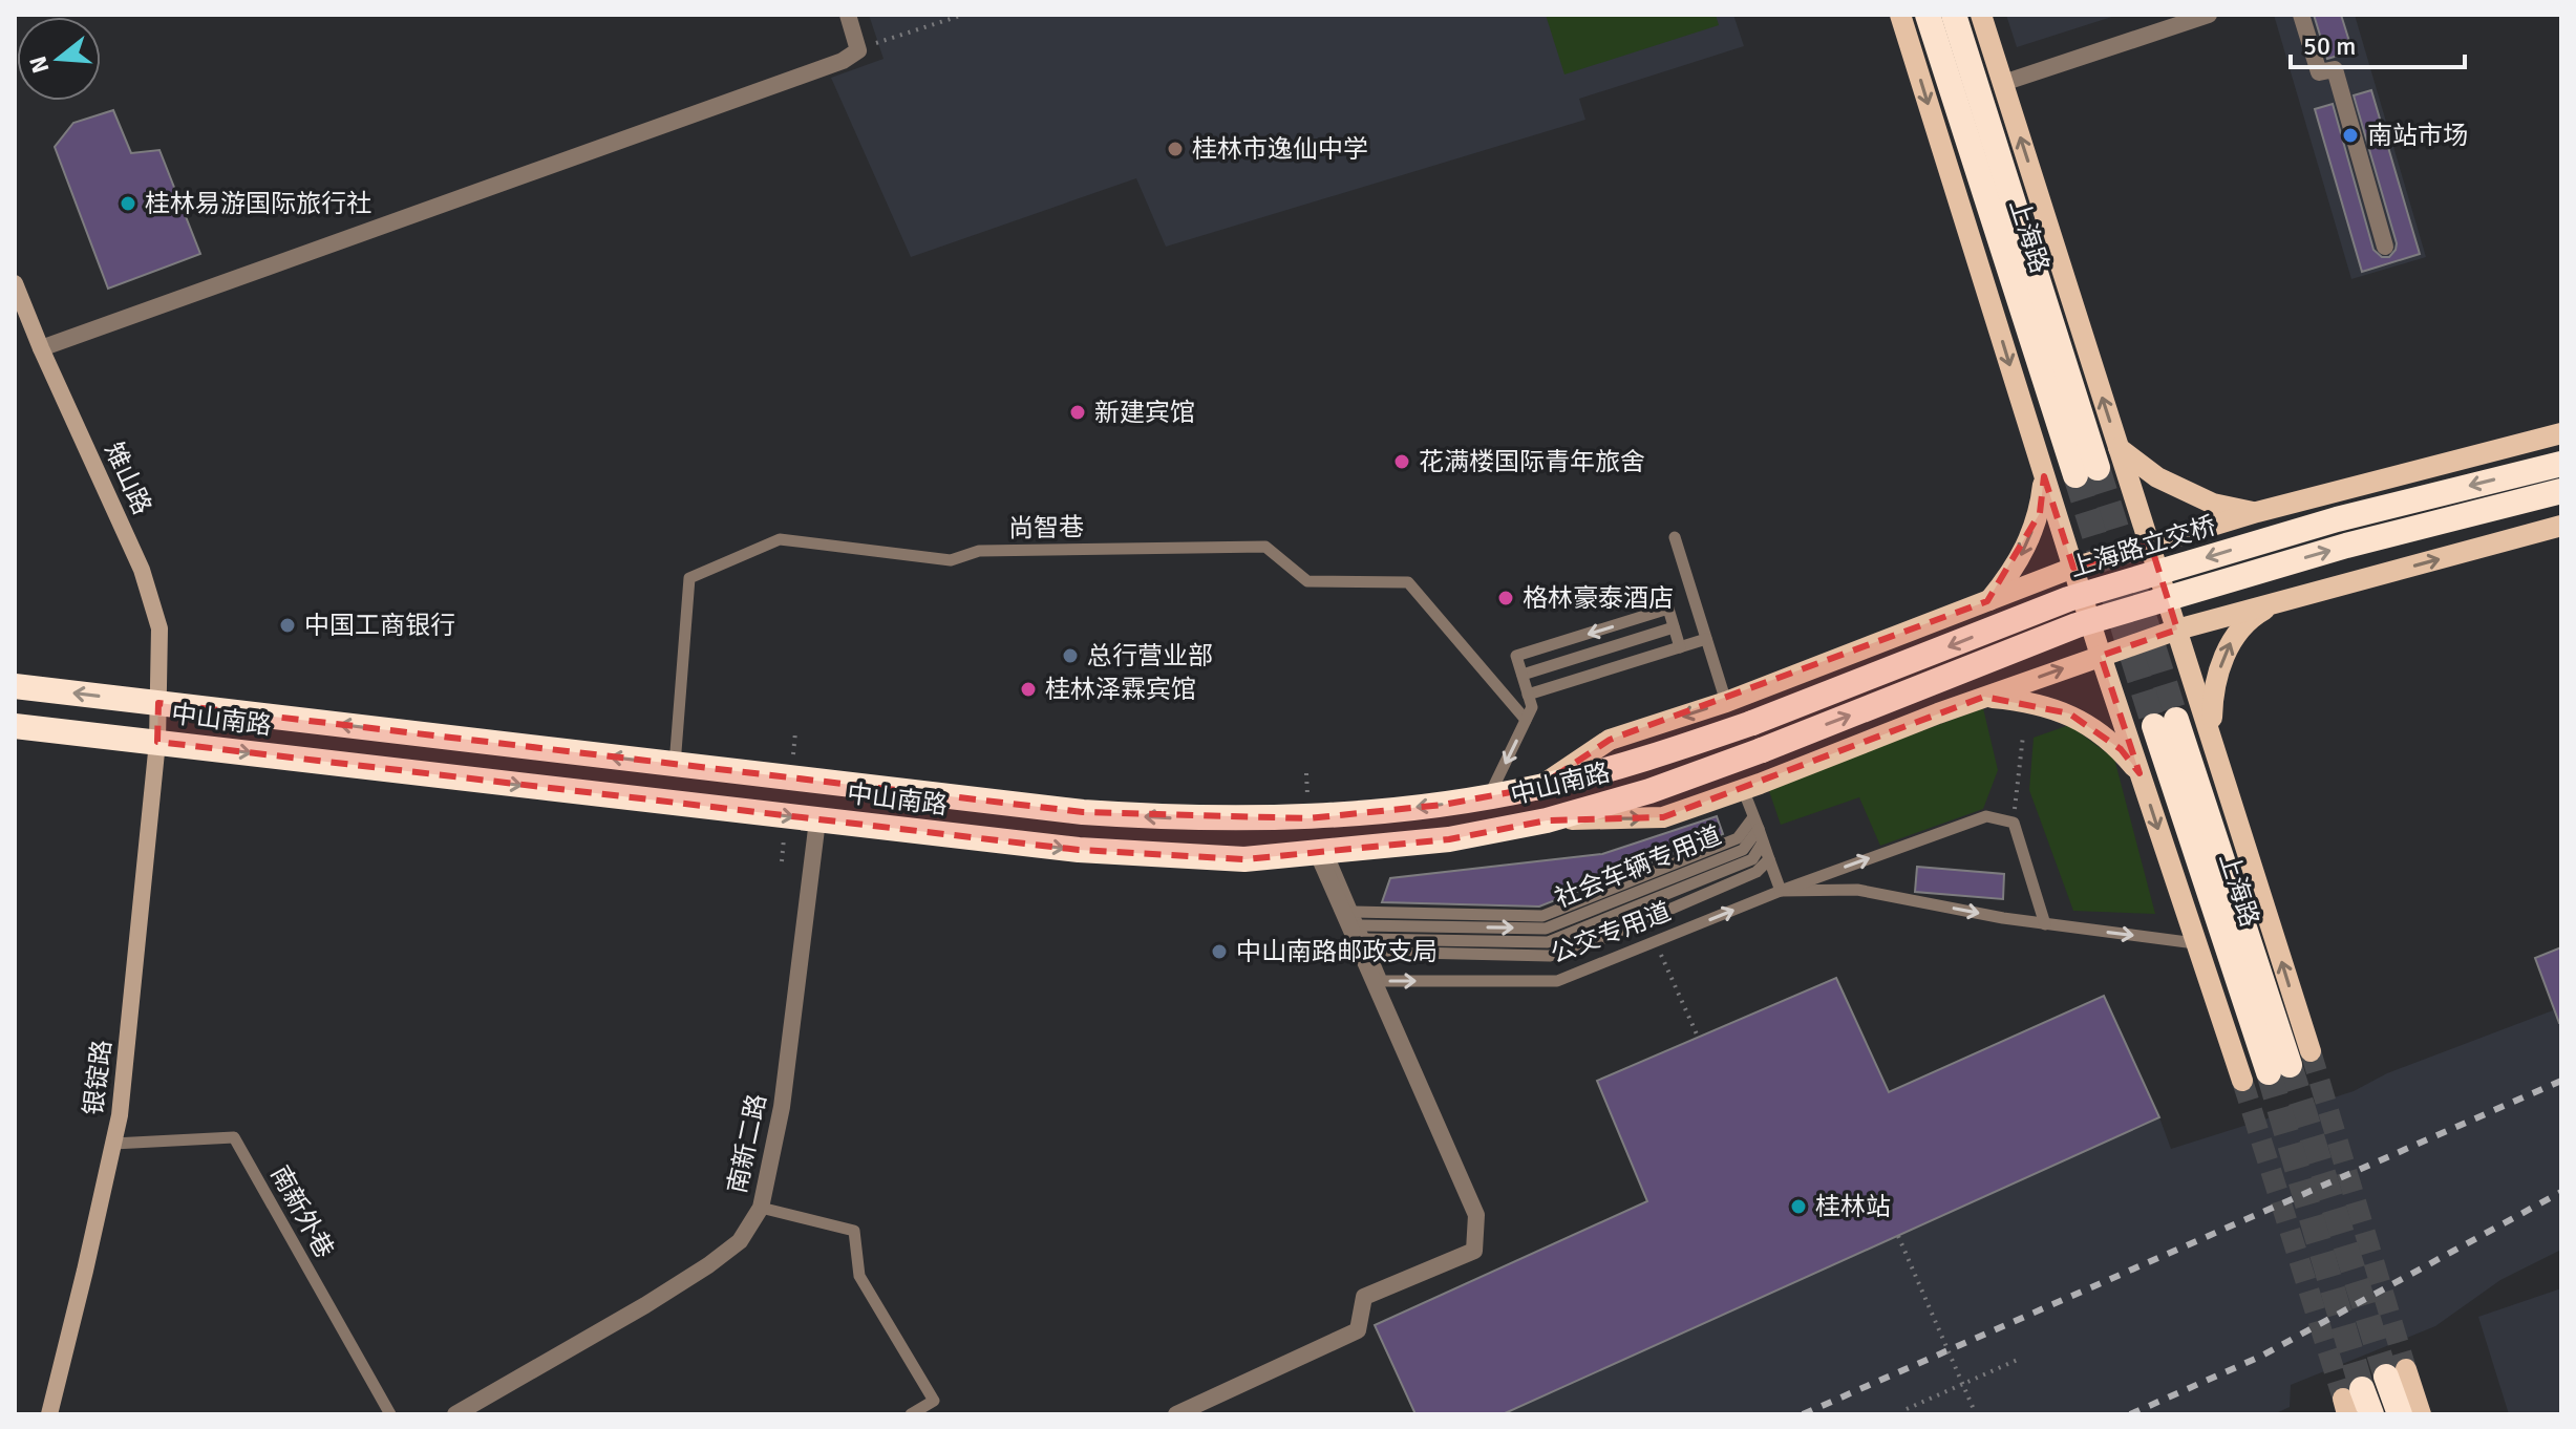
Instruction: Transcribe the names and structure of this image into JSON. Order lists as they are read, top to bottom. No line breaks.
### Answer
{"streets":{"highway":["上海路","上海路立交桥","中山南路"],"street":["雉山路","银锭路","南新二路"],"lane":["尚智巷","社会车辆专用道","公交专用道","南新外巷"]},"crossings":[["雉山路","中山南路"],["雉山路","银锭路"],["尚智巷","中山南路"],["上海路立交桥","中山南路"],["中山南路","公交专用道"],["中山南路","银锭路"],["中山南路","南新二路"],["社会车辆专用道","公交专用道"],["银锭路","南新外巷"]],"one_way":["上海路立交桥"],"places":["南站市场","桂林市逸仙中学","桂林易游国际旅行社","新建宾馆","花满楼国际青年旅舍","格林豪泰酒店","中国工商银行","总行营业部","桂林泽霖宾馆","中山南路邮政支局","桂林站"],"scale_bar":"50 m","north":"left"}
